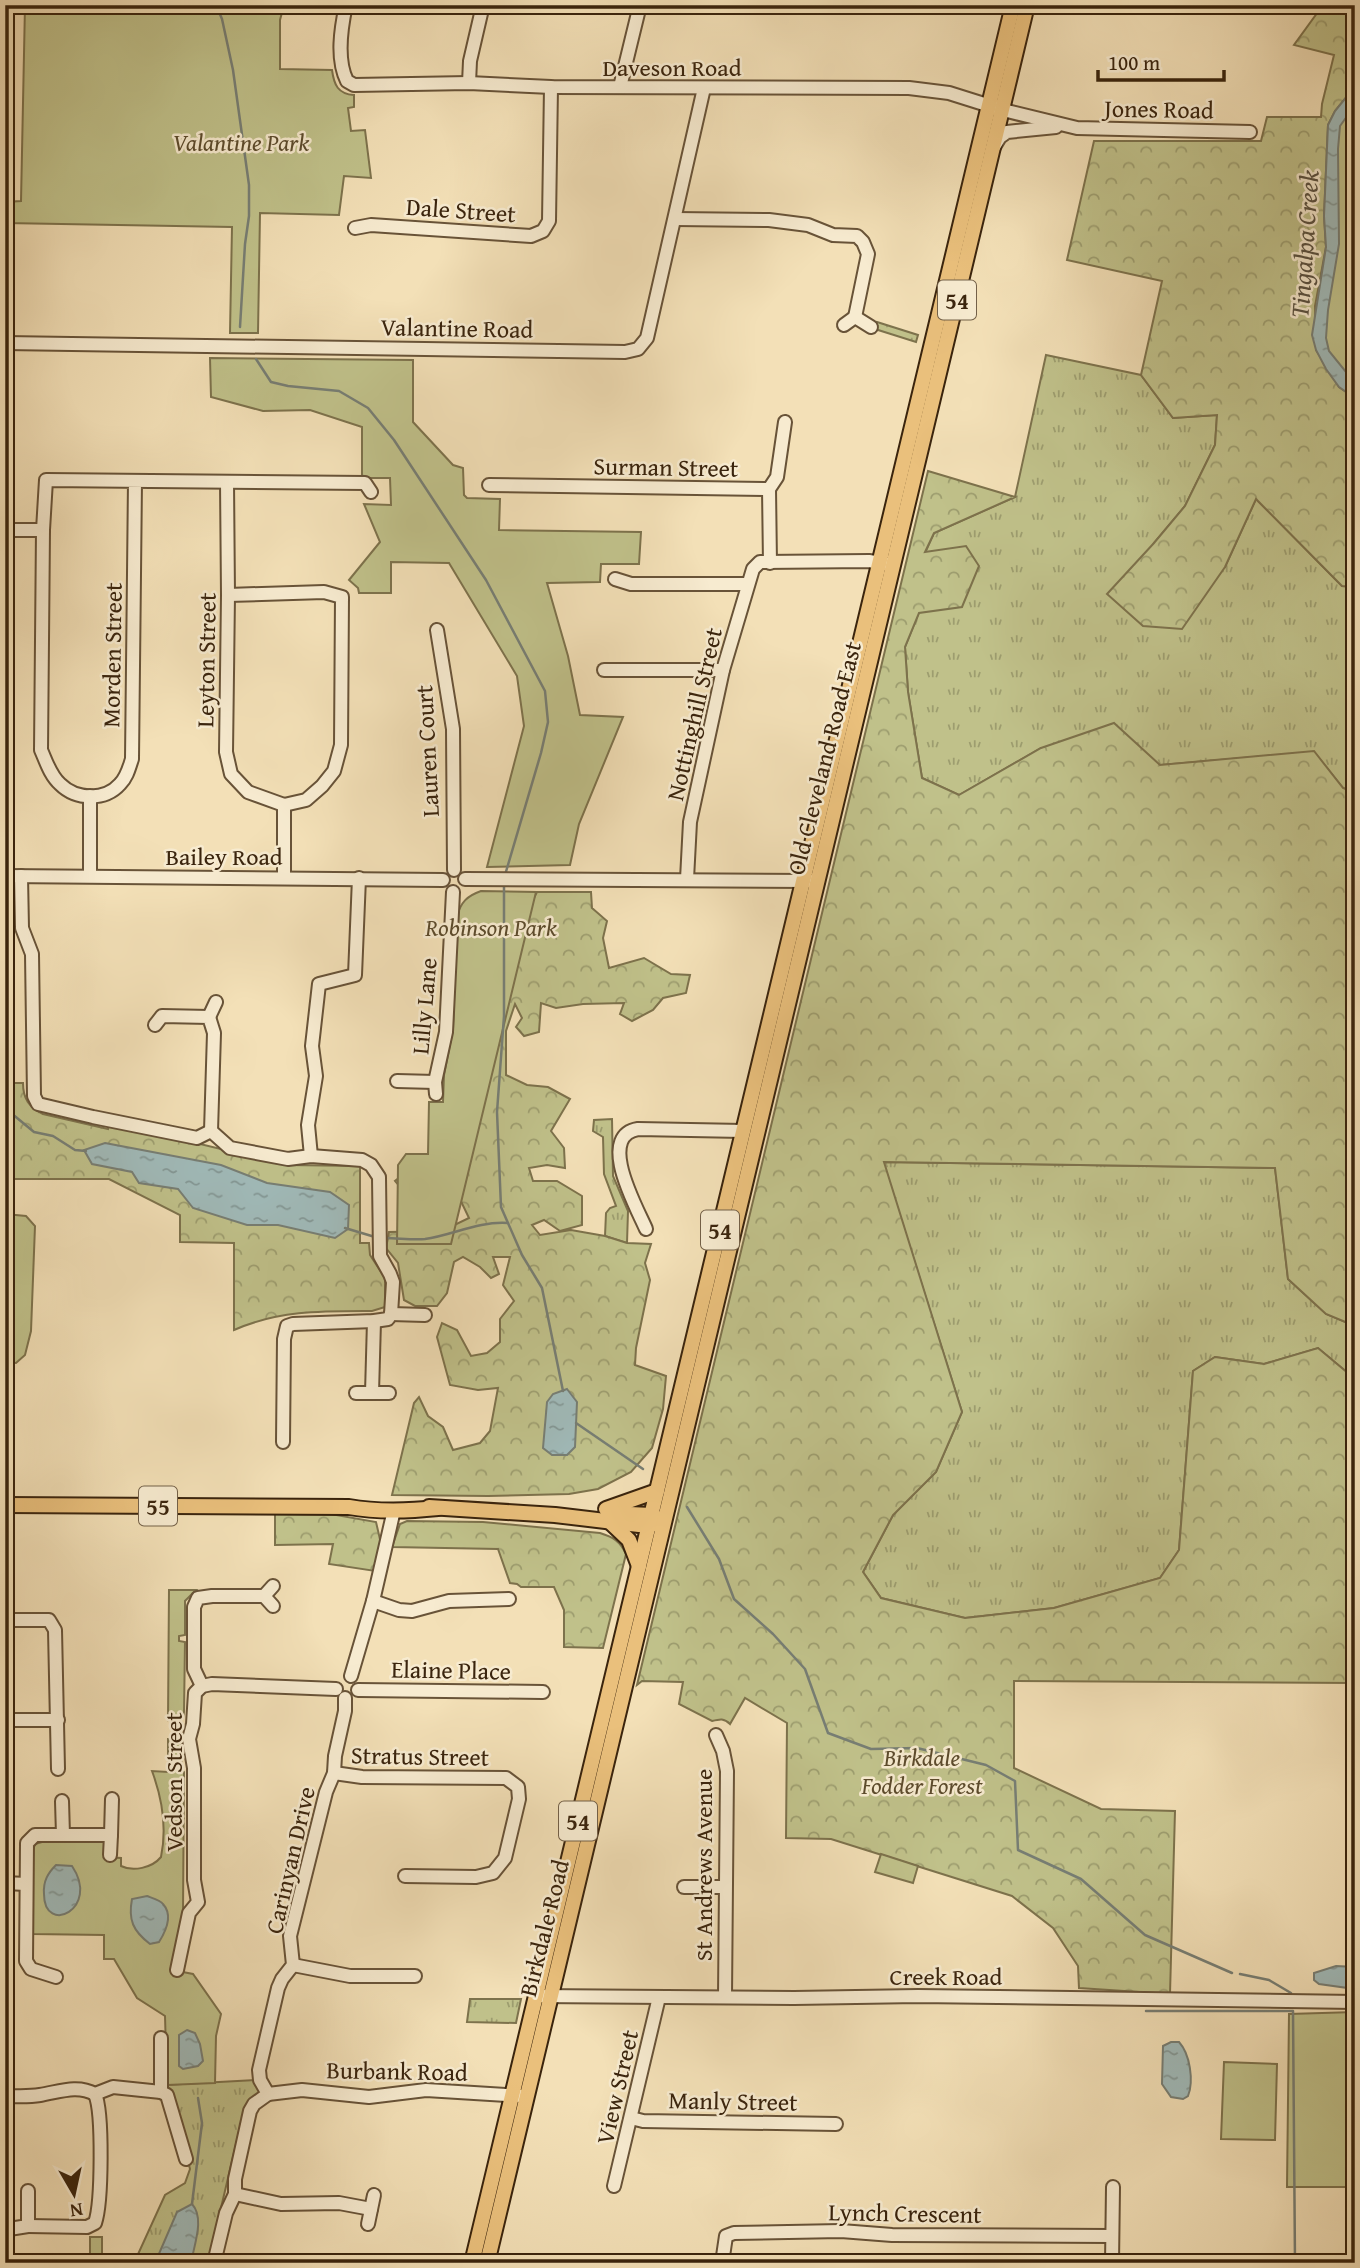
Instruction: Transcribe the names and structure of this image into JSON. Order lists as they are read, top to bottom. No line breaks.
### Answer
{"streets":{"main road":["54","Old Cleveland Road East","55","Birkdale Road"],"street":["Daveson Road","Jones Road","Dale Street","Valantine Road","Surman Street","Morden Street","Leyton Street","Nottinghill Street","Lauren Court","Bailey Road","Lilly Lane","Elaine Place","Stratus Street","Vedson Street","Carinyan Drive","St Andrews Avenue","Creek Road","Burbank Road","View Street","Manly Street","Lynch Crescent"]},"crossings":[["Daveson Road","Jones Road"],["Daveson Road","Dale Street"],["Daveson Road","Valantine Road"],["Daveson Road","Old Cleveland Road East"],["Jones Road","Old Cleveland Road East"],["Surman Street","Nottinghill Street"],["Lauren Court","Bailey Road"],["Lauren Court","Lilly Lane"],["Old Cleveland Road East","55"],["Old Cleveland Road East","Birkdale Road"],["Bailey Road","Lilly Lane"],["55","Birkdale Road"],["Elaine Place","Vedson Street"],["Elaine Place","Carinyan Drive"],["Stratus Street","Carinyan Drive"],["Vedson Street","Carinyan Drive"],["Carinyan Drive","Burbank Road"],["St Andrews Avenue","Creek Road"],["Birkdale Road","Creek Road"],["Birkdale Road","Burbank Road"],["Creek Road","View Street"],["View Street","Manly Street"]],"water":["Tingalpa Creek"],"parks":["Valantine Park","Robinson Park","Birkdale Fodder Forest"],"scale_bar":"100 m","north":"bottom"}
